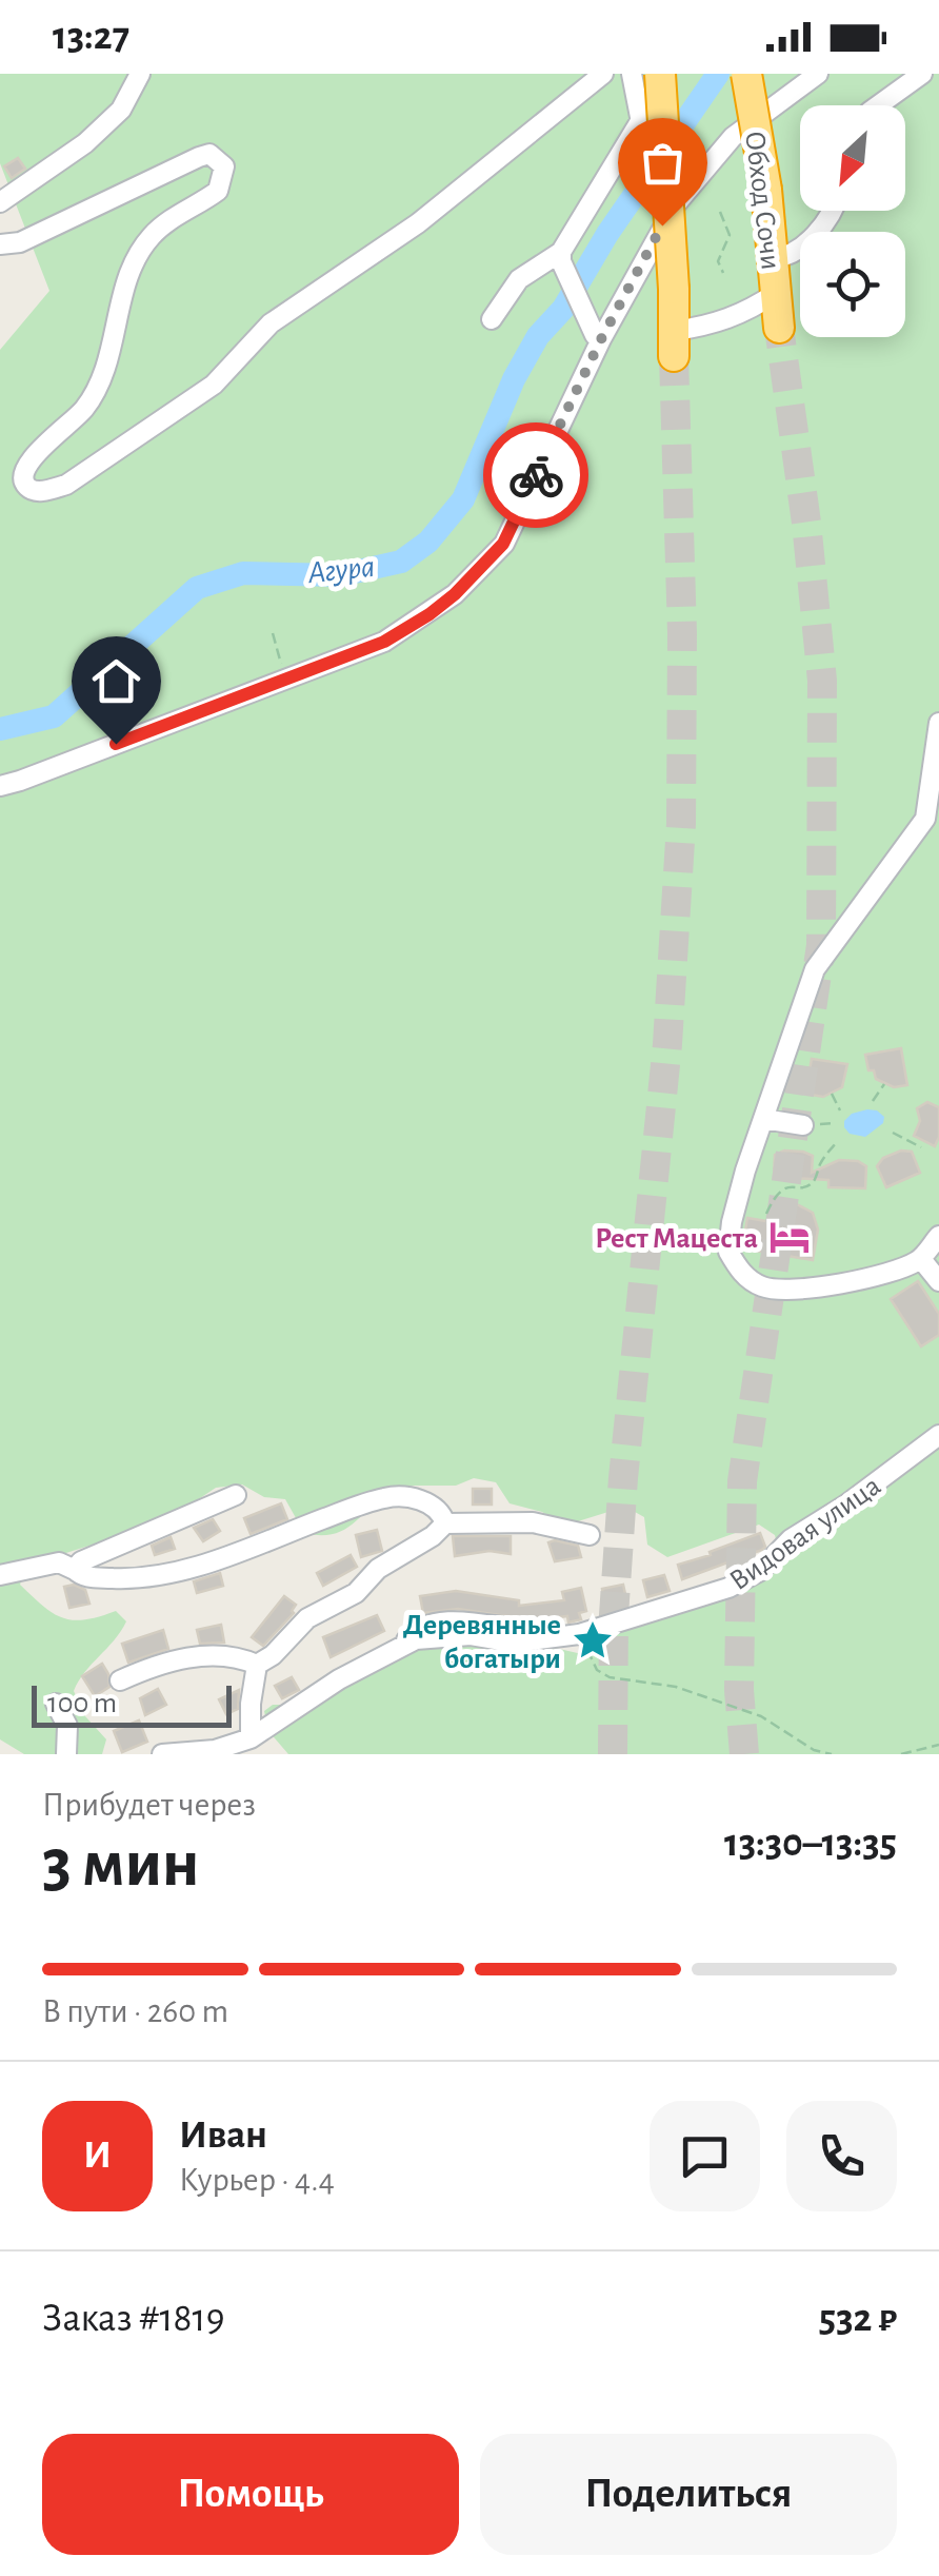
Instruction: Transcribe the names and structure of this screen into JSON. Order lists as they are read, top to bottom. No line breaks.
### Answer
{"streets":{"highway":["Обход Сочи"],"street":["Видовая улица"]},"water":["Агура"],"places":{"hotel":["Рест Мацеста"],"place":["Деревянные богатыри"]},"scale_bar":"100 m","north":"bottom left","page":{"status":"13:27","scale":"100 m","heading":["3 мин","Прибудет через","13:30–13:35"],"panel":["Иван","Курьер · 4.4","Заказ #1819","532 ₽"],"bar":"В пути · 260 m","round":"И","buttons":["Помощь","Поделиться"]}}
